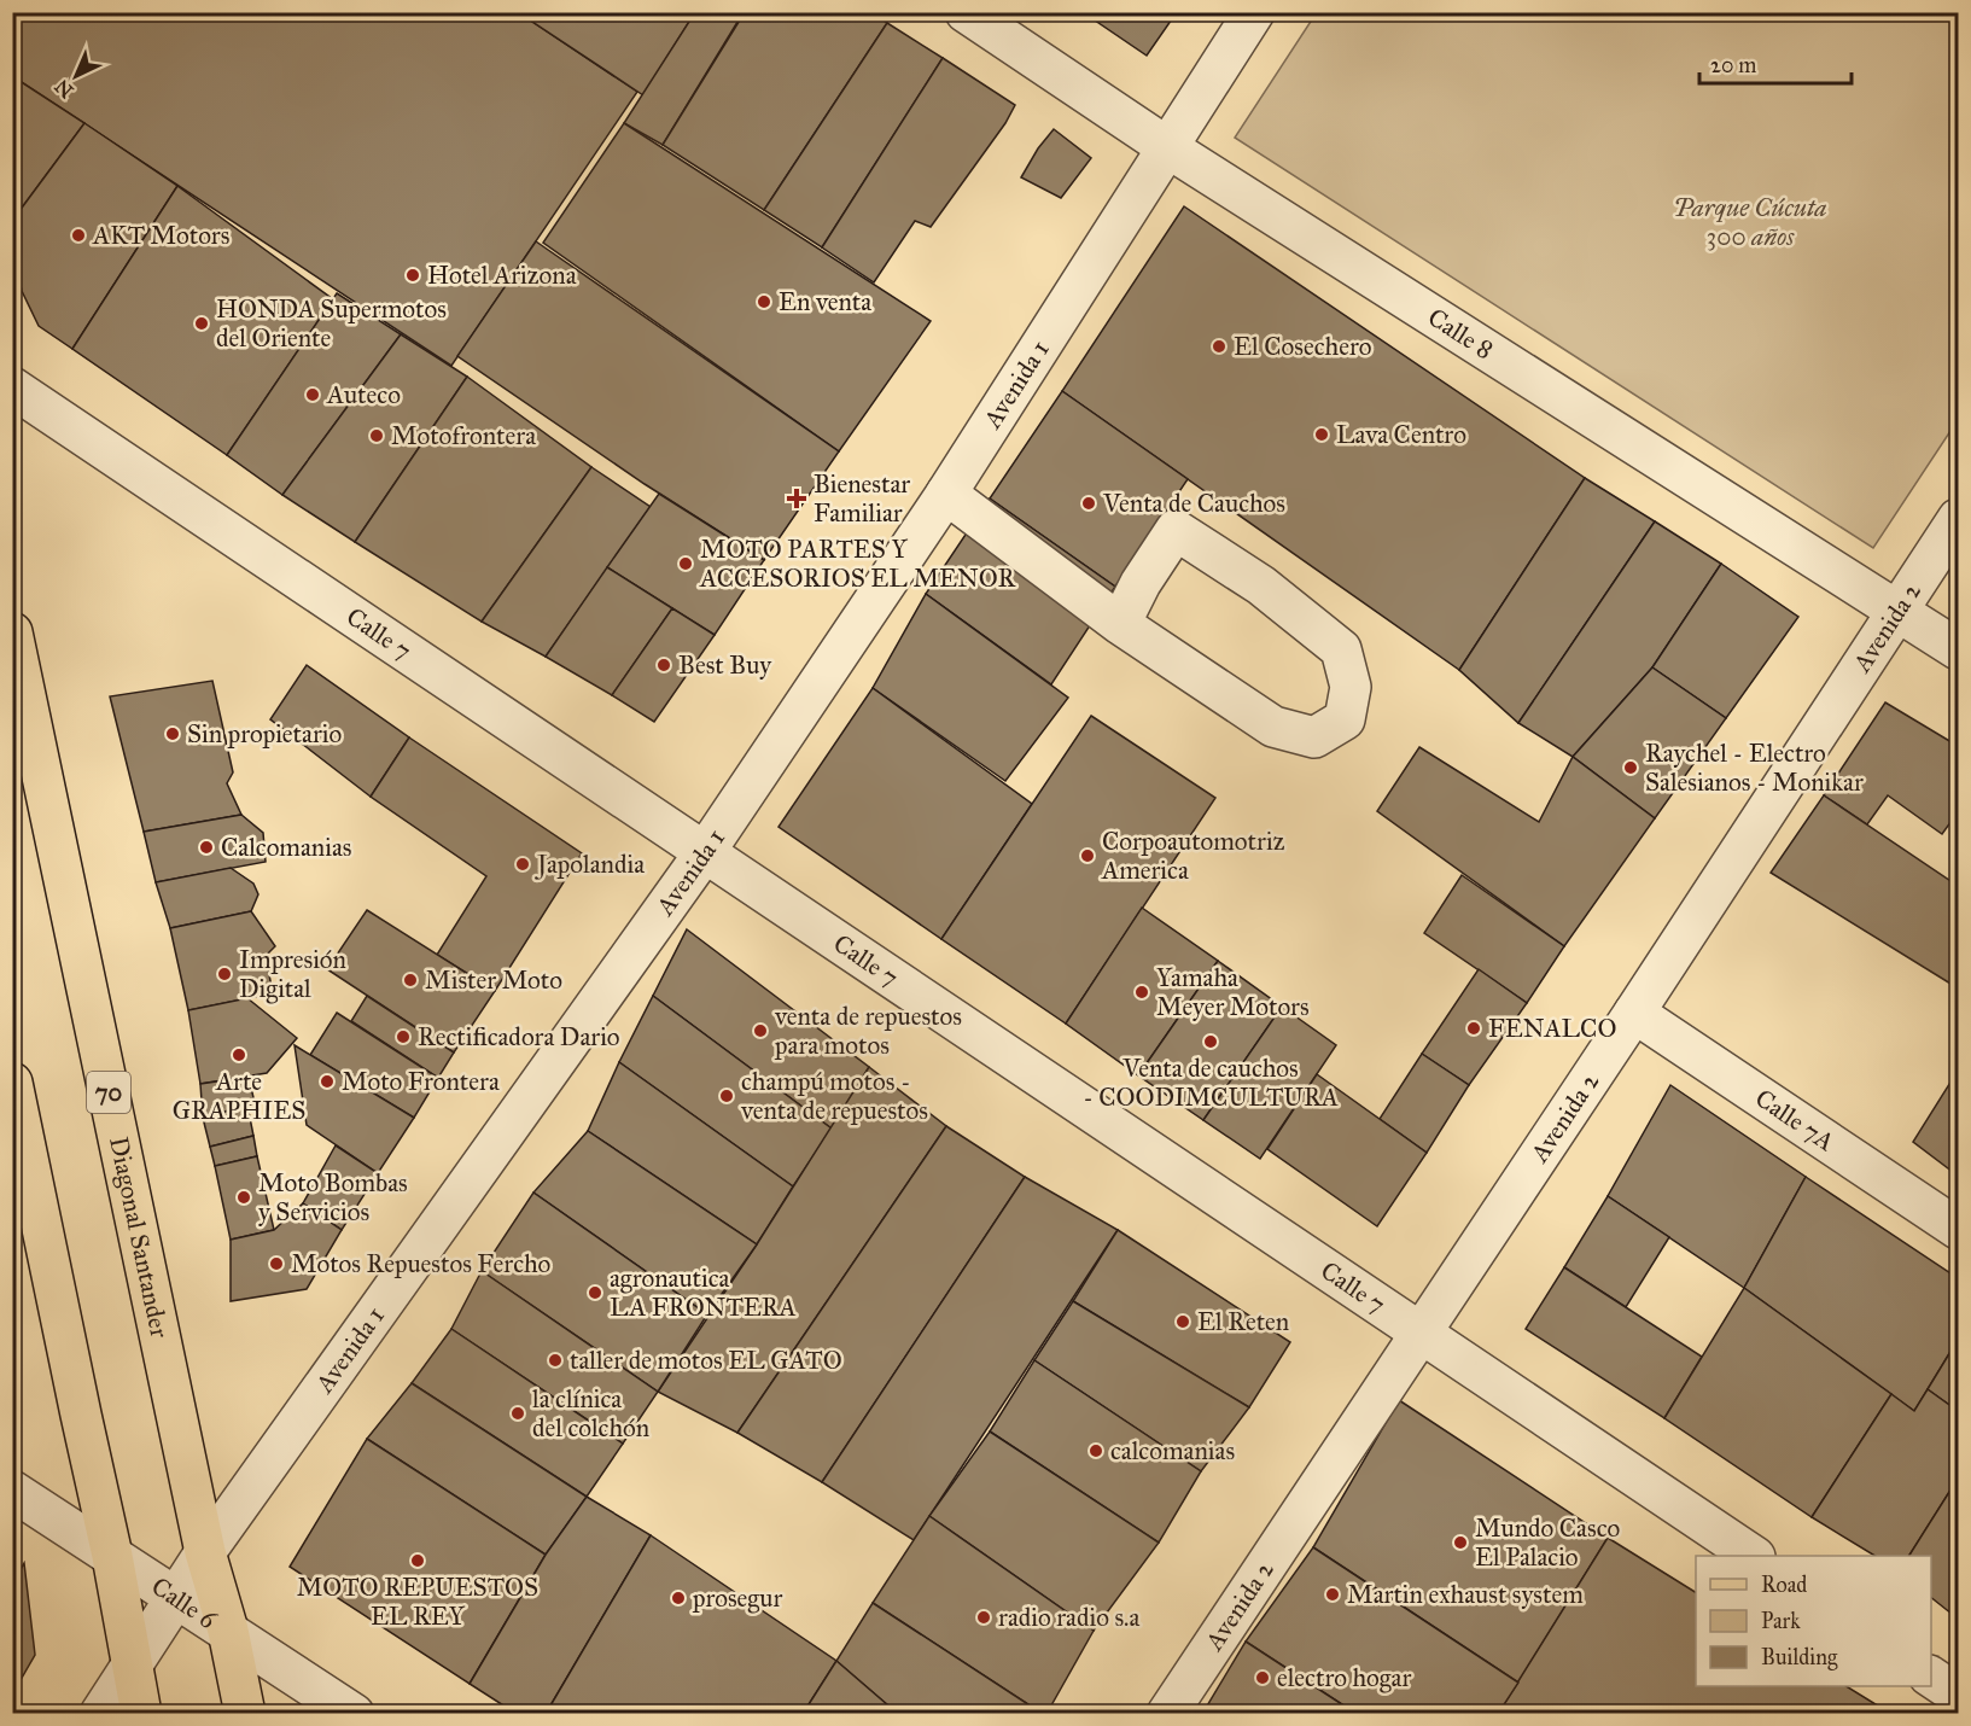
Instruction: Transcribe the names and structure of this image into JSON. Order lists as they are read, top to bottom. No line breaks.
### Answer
{"streets":{"main road":["70","Diagonal Santander"],"street":["Calle 8","Avenida 1","Avenida 2","Calle 7","Calle 7A","Calle 6"]},"crossings":[["Calle 8","Avenida 1"],["Calle 8","Avenida 2"],["Avenida 1","Calle 7"],["Avenida 1","Diagonal Santander"],["Avenida 1","Calle 6"],["Avenida 2","Calle 7"],["Avenida 2","Calle 7A"],["Diagonal Santander","Calle 6"]],"parks":["Parque Cúcuta 300 años"],"places":{"other":["AKT Motors","Hotel Arizona","En venta","HONDA Supermotos del Oriente","El Cosechero","Auteco","Lava Centro","Motofrontera","Venta de Cauchos","MOTO PARTES Y ACCESORIOS EL MENOR","Best Buy","Sin propietario","Raychel - Electro Salesianos - Monikar","Calcomanias","Corpoautomotriz America","Japolandia","Impresión Digital","Mister Moto","Yamaha Meyer Motors","FENALCO","venta de repuestos para motos","Rectificadora Dario","Venta de cauchos - COODIMCULTURA","Arte GRAPHIES","Moto Frontera","champú motos - venta de repuestos","Moto Bombas y Servicios","Motos Repuestos Fercho","agronautica LA FRONTERA","El Reten","taller de motos EL GATO","la clínica del colchón","calcomanias","Mundo Casco El Palacio","MOTO REPUESTOS EL REY","Martin exhaust system","prosegur","radio radio s.a","electro hogar"],"health":["Bienestar Familiar"]},"legend":["Road","Park","Building"],"scale_bar":"20 m","north":"bottom left"}
